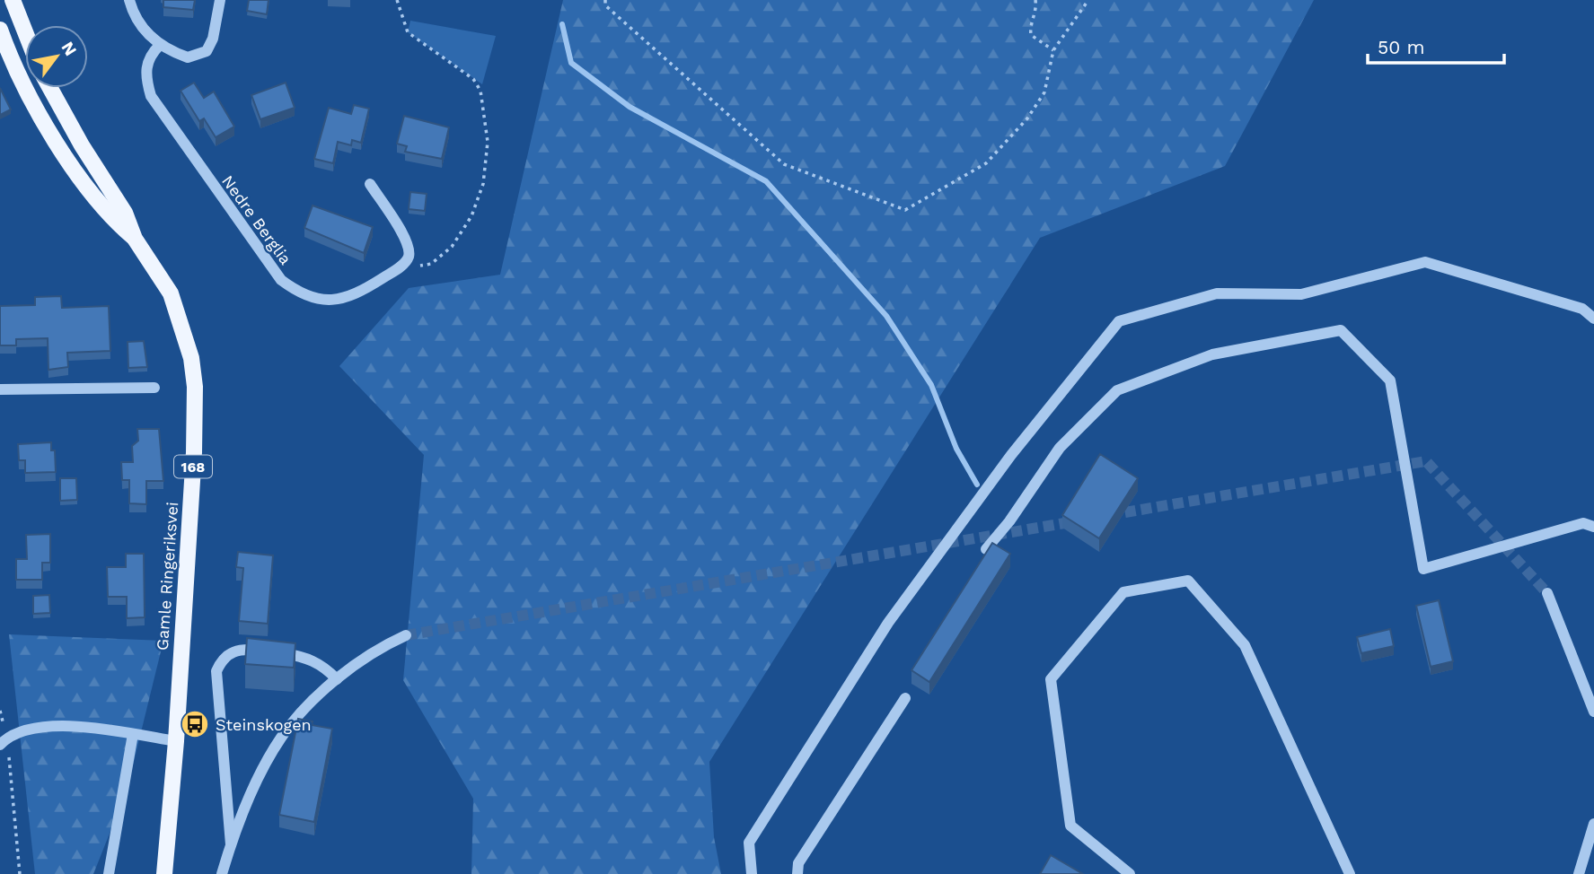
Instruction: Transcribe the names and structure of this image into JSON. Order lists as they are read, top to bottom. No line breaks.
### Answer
{"streets":{"main road":["168","Gamle Ringeriksvei"],"street":["Nedre Berglia"]},"places":{"bus stop":["Steinskogen"]},"scale_bar":"50 m","north":"top right"}
